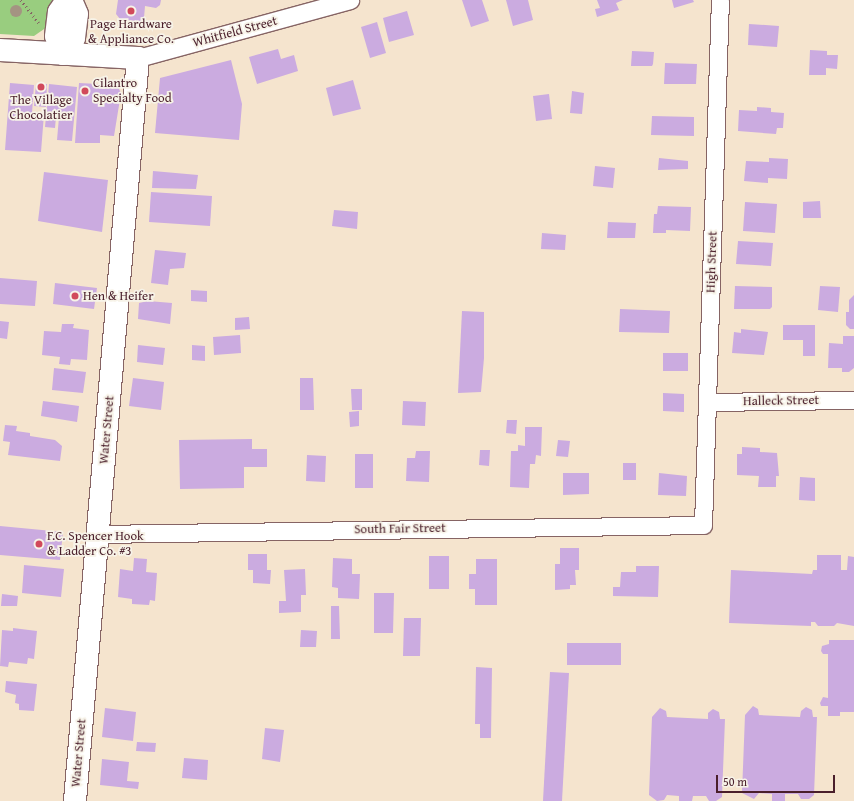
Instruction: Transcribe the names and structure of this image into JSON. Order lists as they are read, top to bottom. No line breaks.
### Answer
{"streets":{"main road":["Whitfield Street","Water Street"],"street":["High Street","Halleck Street","South Fair Street"]},"crossings":[["Whitfield Street","Water Street"],["High Street","Halleck Street"],["High Street","South Fair Street"],["Water Street","South Fair Street"]],"places":["Page Hardware & Appliance Co.","The Village Chocolatier","Cilantro Specialty Food","Hen & Heifer","F.C. Spencer Hook & Ladder Co. #3"],"scale_bar":"50 m"}
